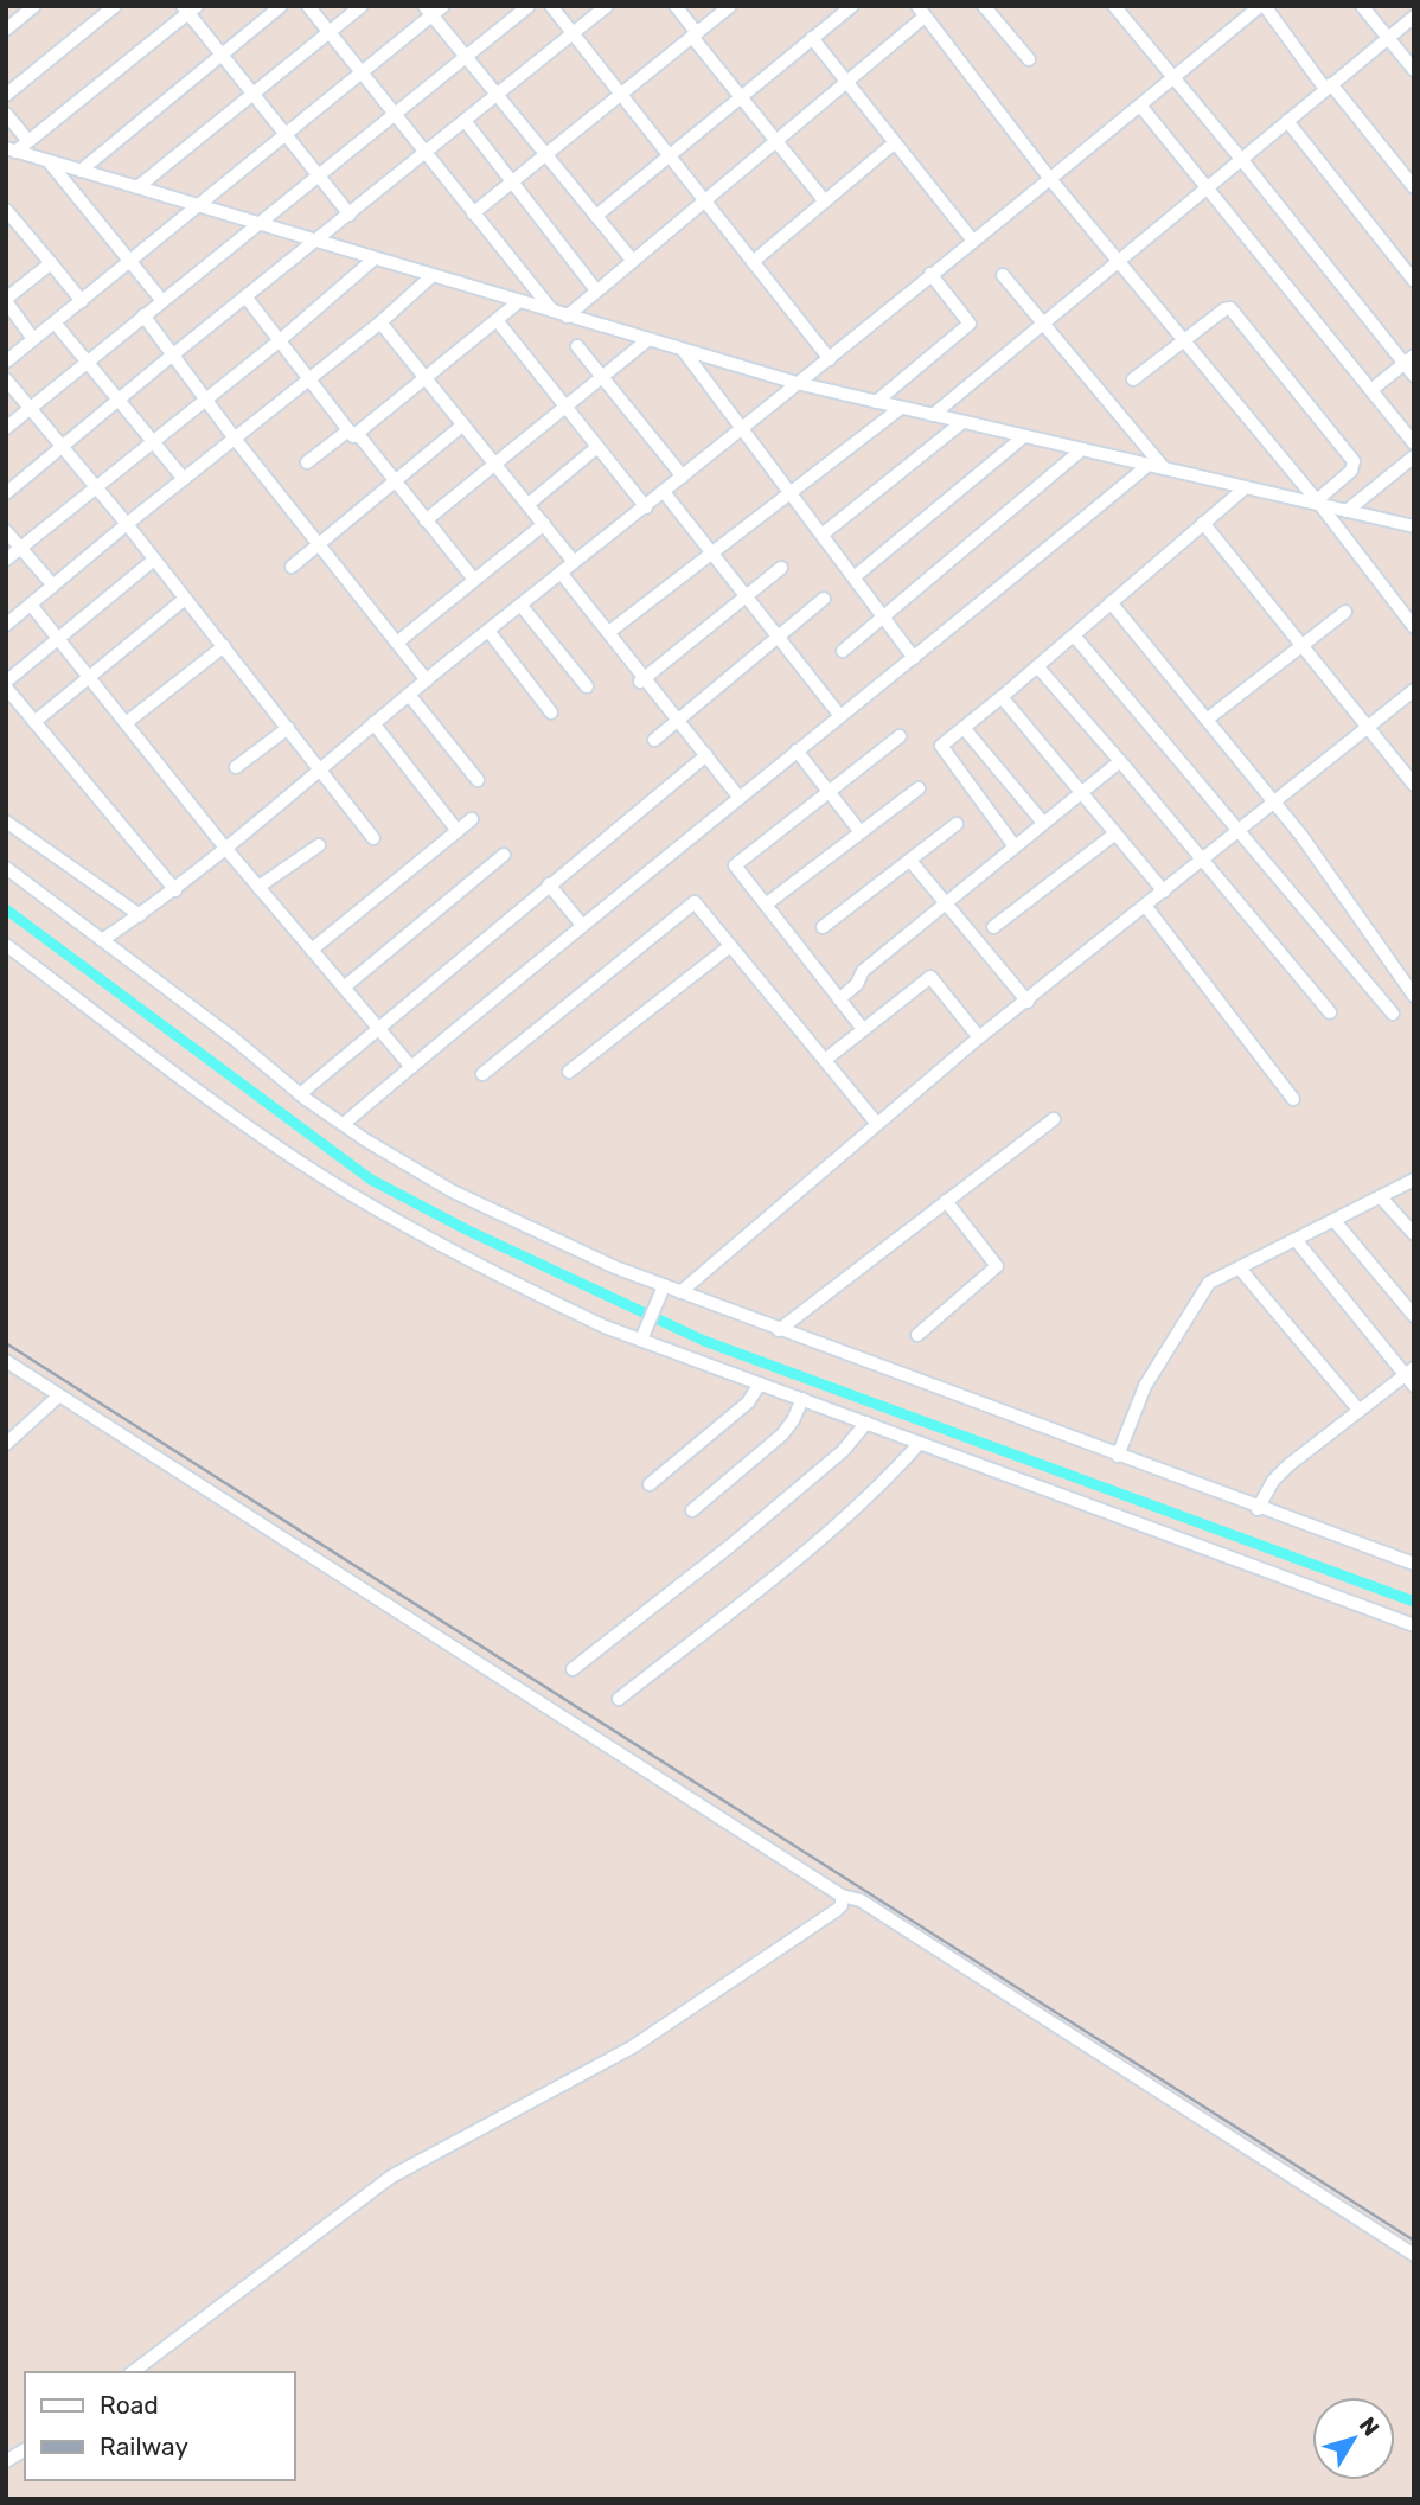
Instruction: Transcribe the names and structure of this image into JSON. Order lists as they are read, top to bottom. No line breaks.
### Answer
{"legend":["Road","Railway"],"north":"top right"}
